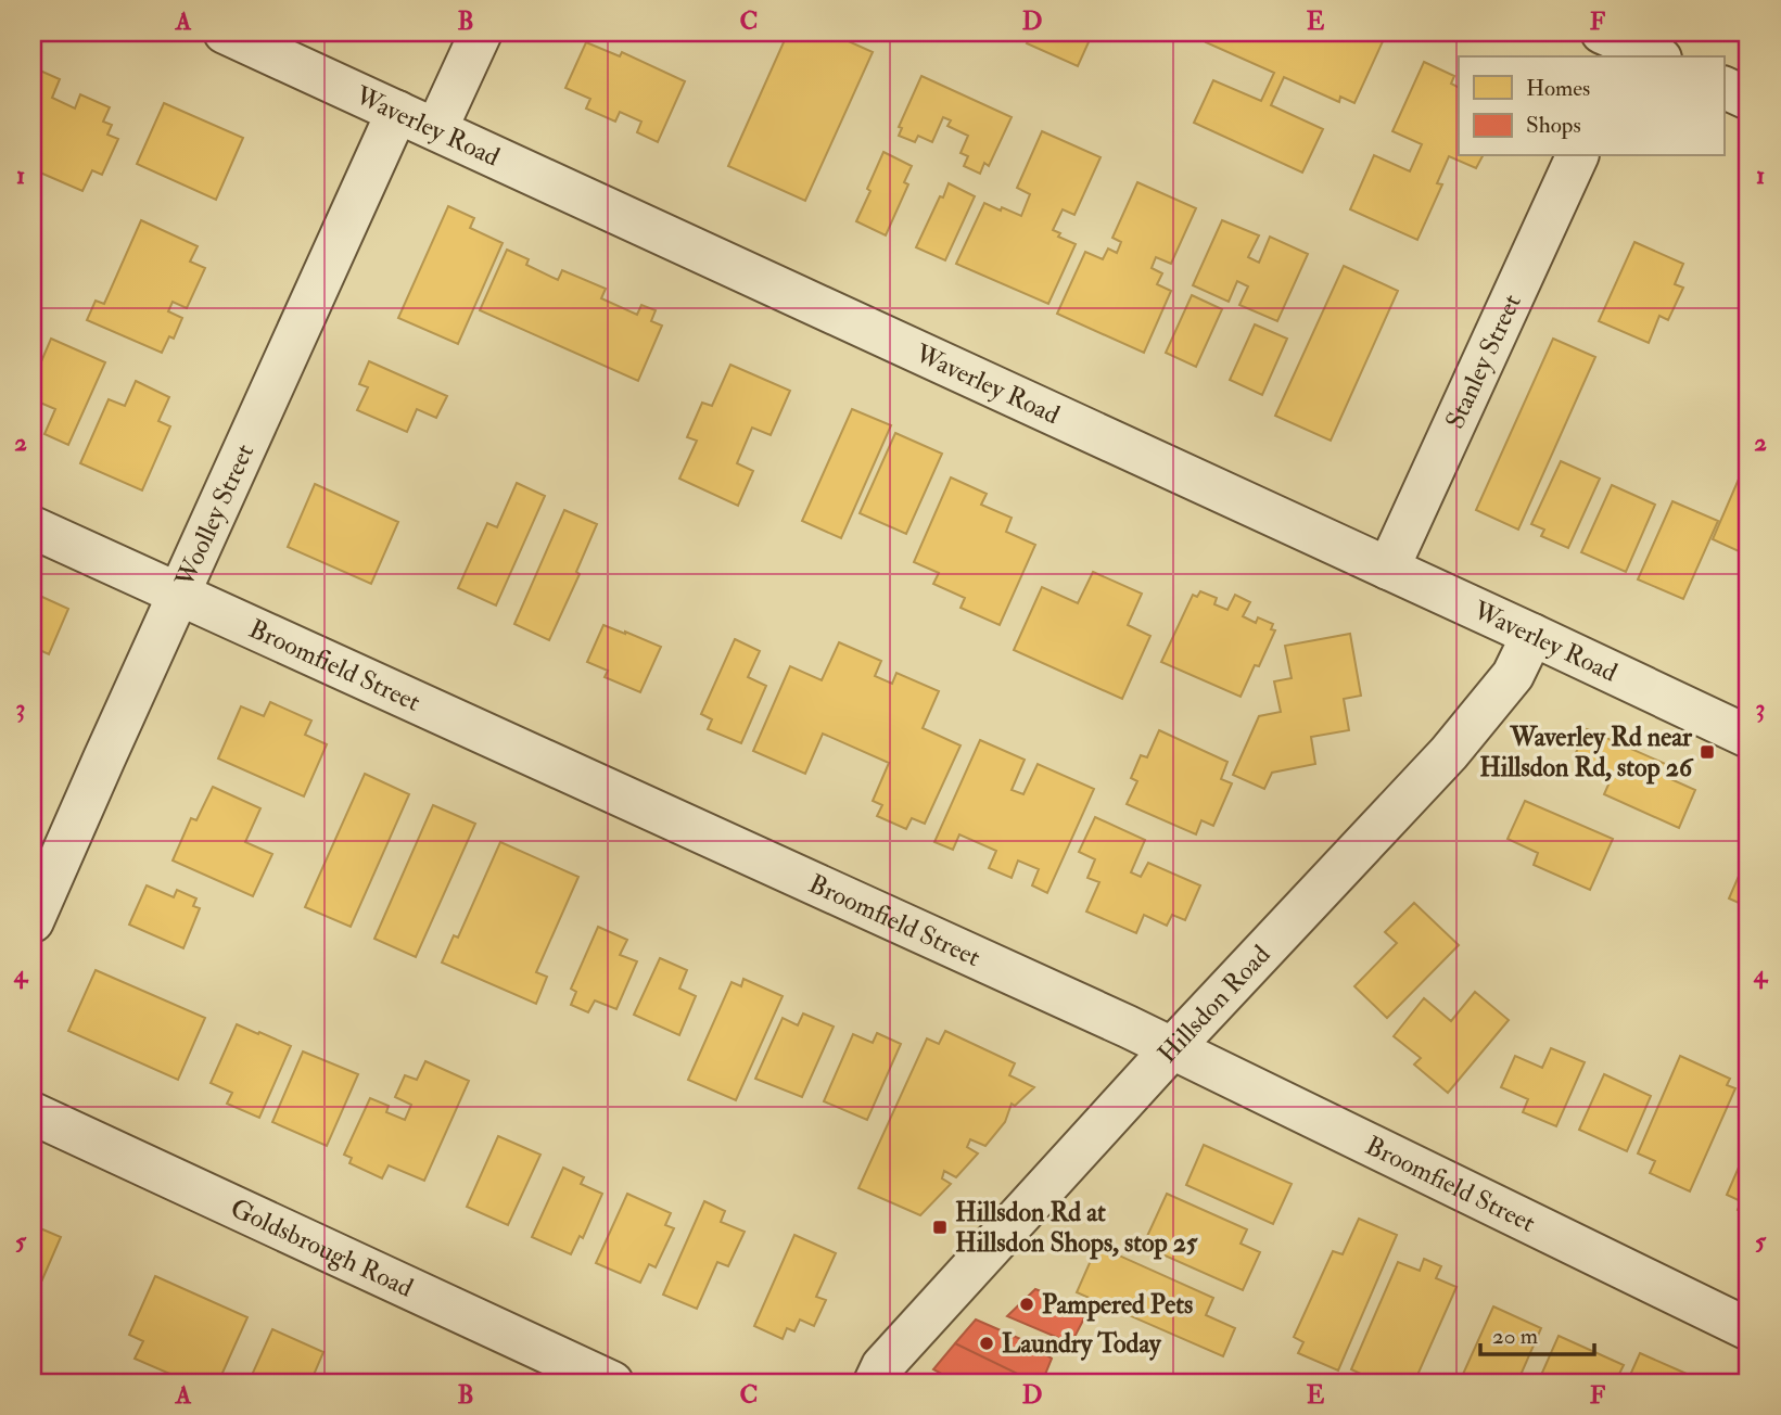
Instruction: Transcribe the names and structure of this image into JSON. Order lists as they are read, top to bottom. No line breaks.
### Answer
{"streets":{"street":["Waverley Road","Stanley Street","Woolley Street","Broomfield Street","Hillsdon Road","Goldsbrough Road"]},"crossings":[["Waverley Road","Stanley Street"],["Waverley Road","Woolley Street"],["Waverley Road","Hillsdon Road"],["Woolley Street","Broomfield Street"],["Broomfield Street","Hillsdon Road"]],"places":{"transit":["Waverley Rd near Hillsdon Rd, stop 26","Hillsdon Rd at Hillsdon Shops, stop 25"],"other":["Pampered Pets","Laundry Today"]},"legend":["Homes","Shops"],"scale_bar":"20 m","grid":{"columns":["A","B","C","D","E","F"],"rows":["1","2","3","4","5"]}}
